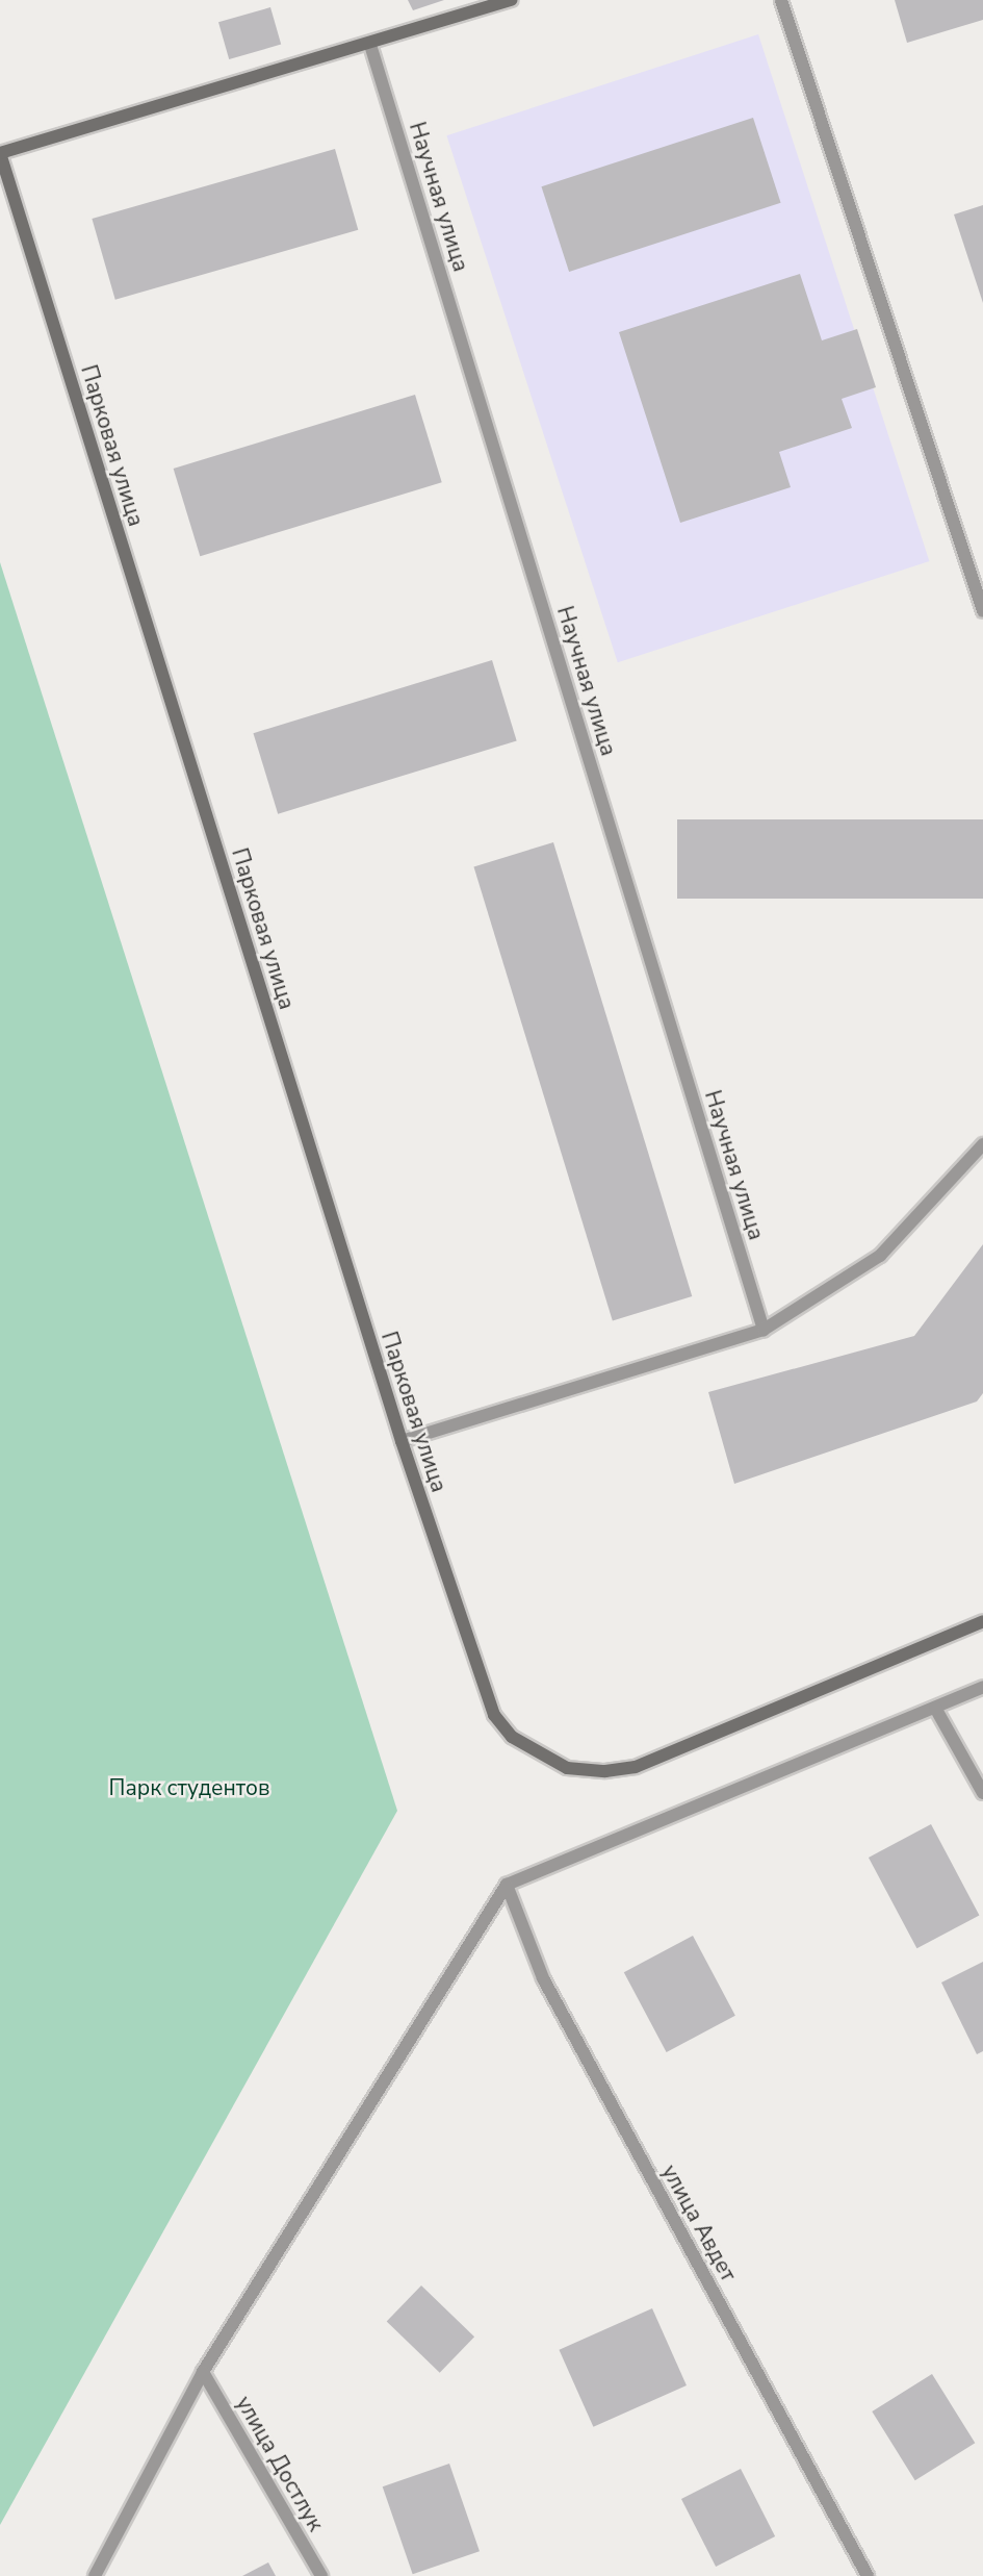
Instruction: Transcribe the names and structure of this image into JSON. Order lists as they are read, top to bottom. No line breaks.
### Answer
{"streets":{"street":["Научная улица","Парковая улица","улица Авдет","улица Достлук"]},"parks":["Парк студентов"]}
